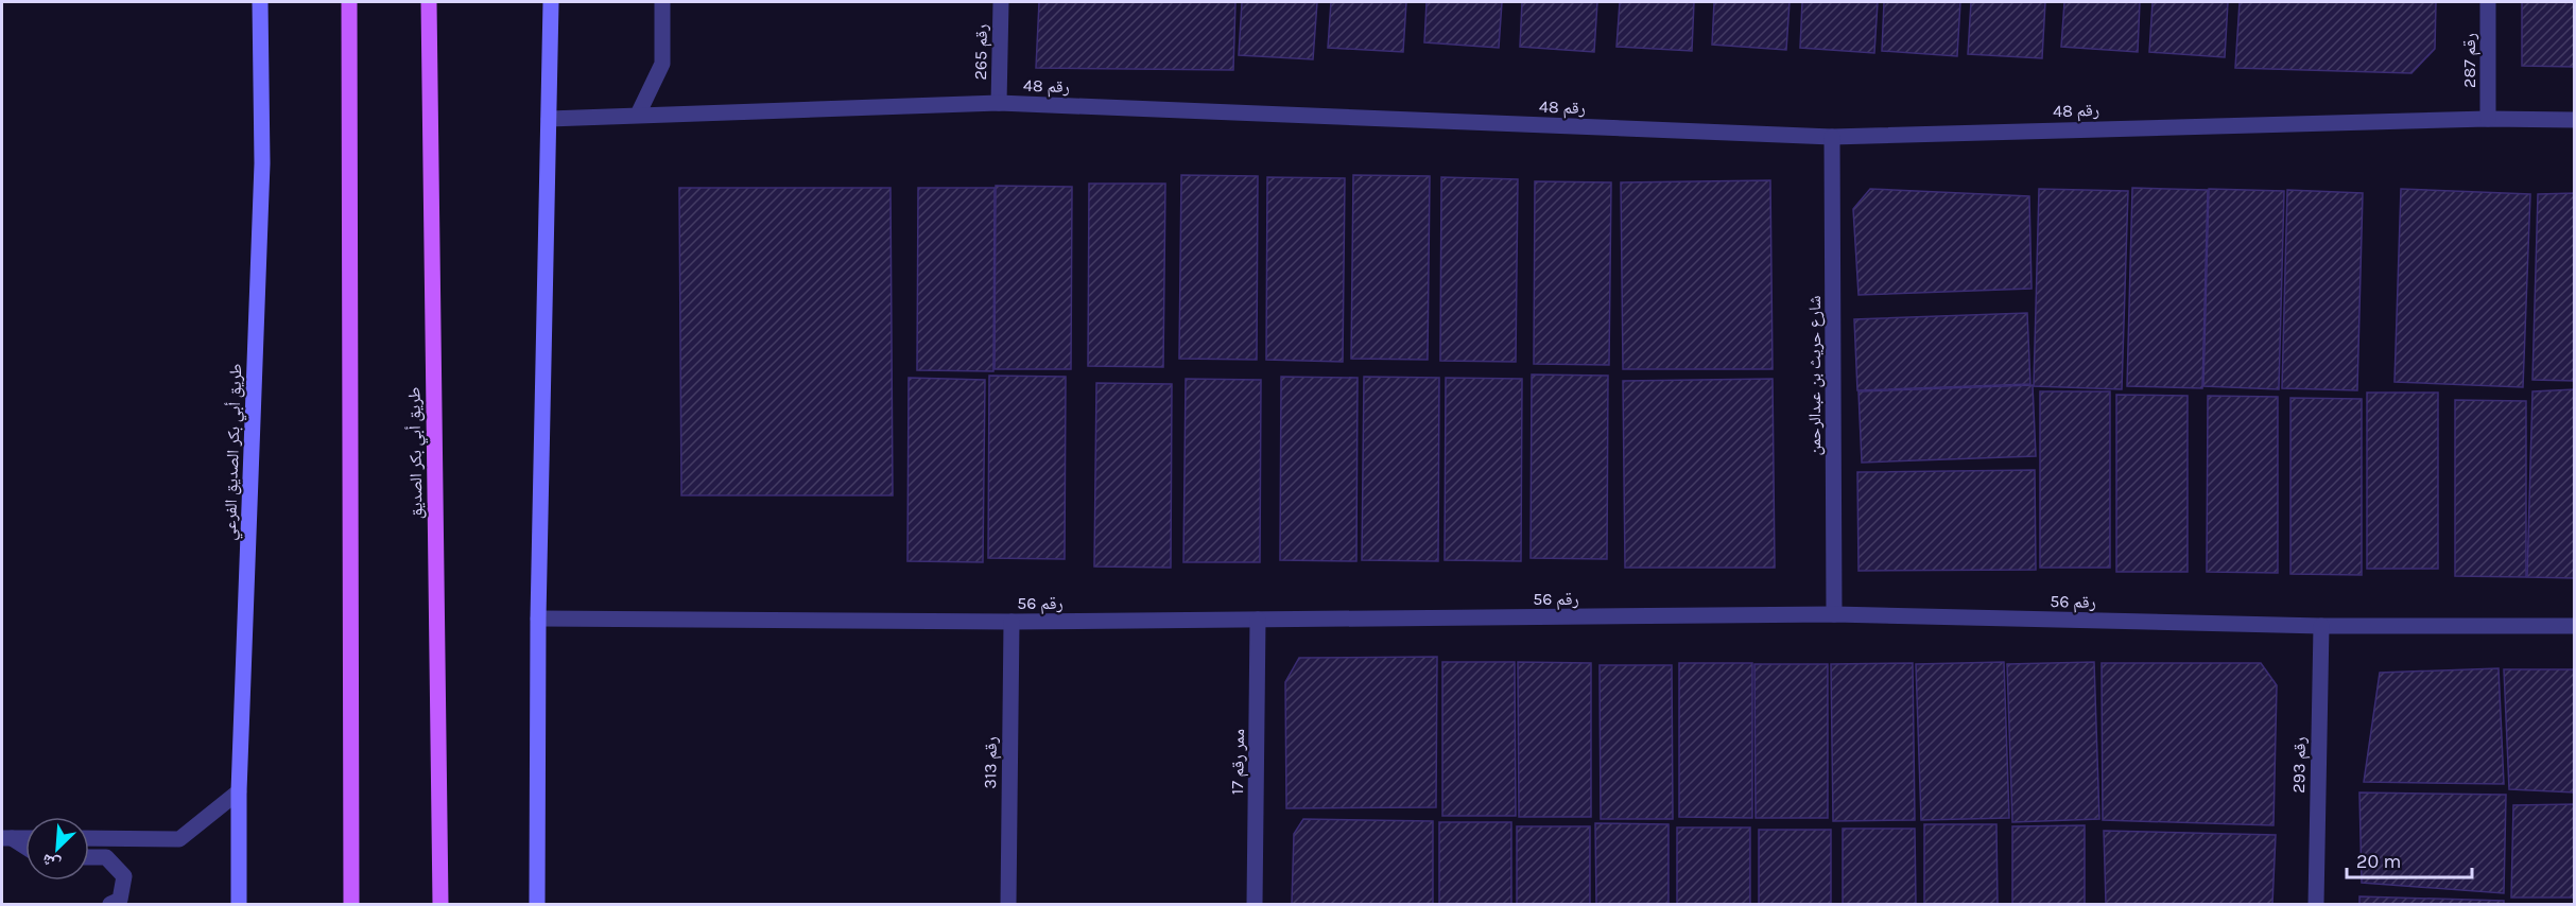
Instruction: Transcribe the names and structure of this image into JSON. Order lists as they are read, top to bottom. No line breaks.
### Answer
{"streets":{"main road":["طريق أبي بكر الصديق الفرعي","طريق أبي بكر الصديق"],"street":["رقم 265","رقم 287","رقم 48","شارع حريث بن عبدالرحمن","رقم 56","ممر رقم 17","رقم 313","رقم 293"]},"crossings":[["رقم 265","رقم 48"],["رقم 287","رقم 48"],["رقم 48","شارع حريث بن عبدالرحمن"],["شارع حريث بن عبدالرحمن","رقم 56"],["رقم 56","ممر رقم 17"],["رقم 56","رقم 313"],["رقم 56","رقم 293"]],"scale_bar":"20 m","north":"bottom left"}
